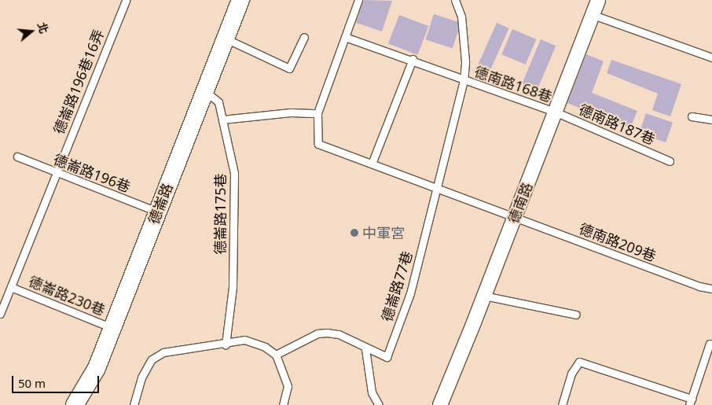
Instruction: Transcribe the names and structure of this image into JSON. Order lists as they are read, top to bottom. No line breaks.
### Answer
{"streets":{"street":["德南路","德崙路"],"lane":["德崙路196巷16弄","德南路168巷","德南路187巷","德崙路196巷","德崙路175巷","德南路209巷","德崙路77巷","德崙路230巷"]},"crossings":[["德崙路196巷16弄","德崙路196巷"],["德崙路196巷16弄","德崙路230巷"],["德南路168巷","德南路187巷"],["德南路168巷","德南路"],["德南路168巷","德崙路77巷"],["德南路187巷","德南路"],["德崙路196巷","德崙路"],["德南路","德南路209巷"],["德崙路","德崙路175巷"],["德崙路","德崙路230巷"],["德南路209巷","德崙路77巷"]],"places":["中軍宮"],"scale_bar":"50 m","north":"right"}
